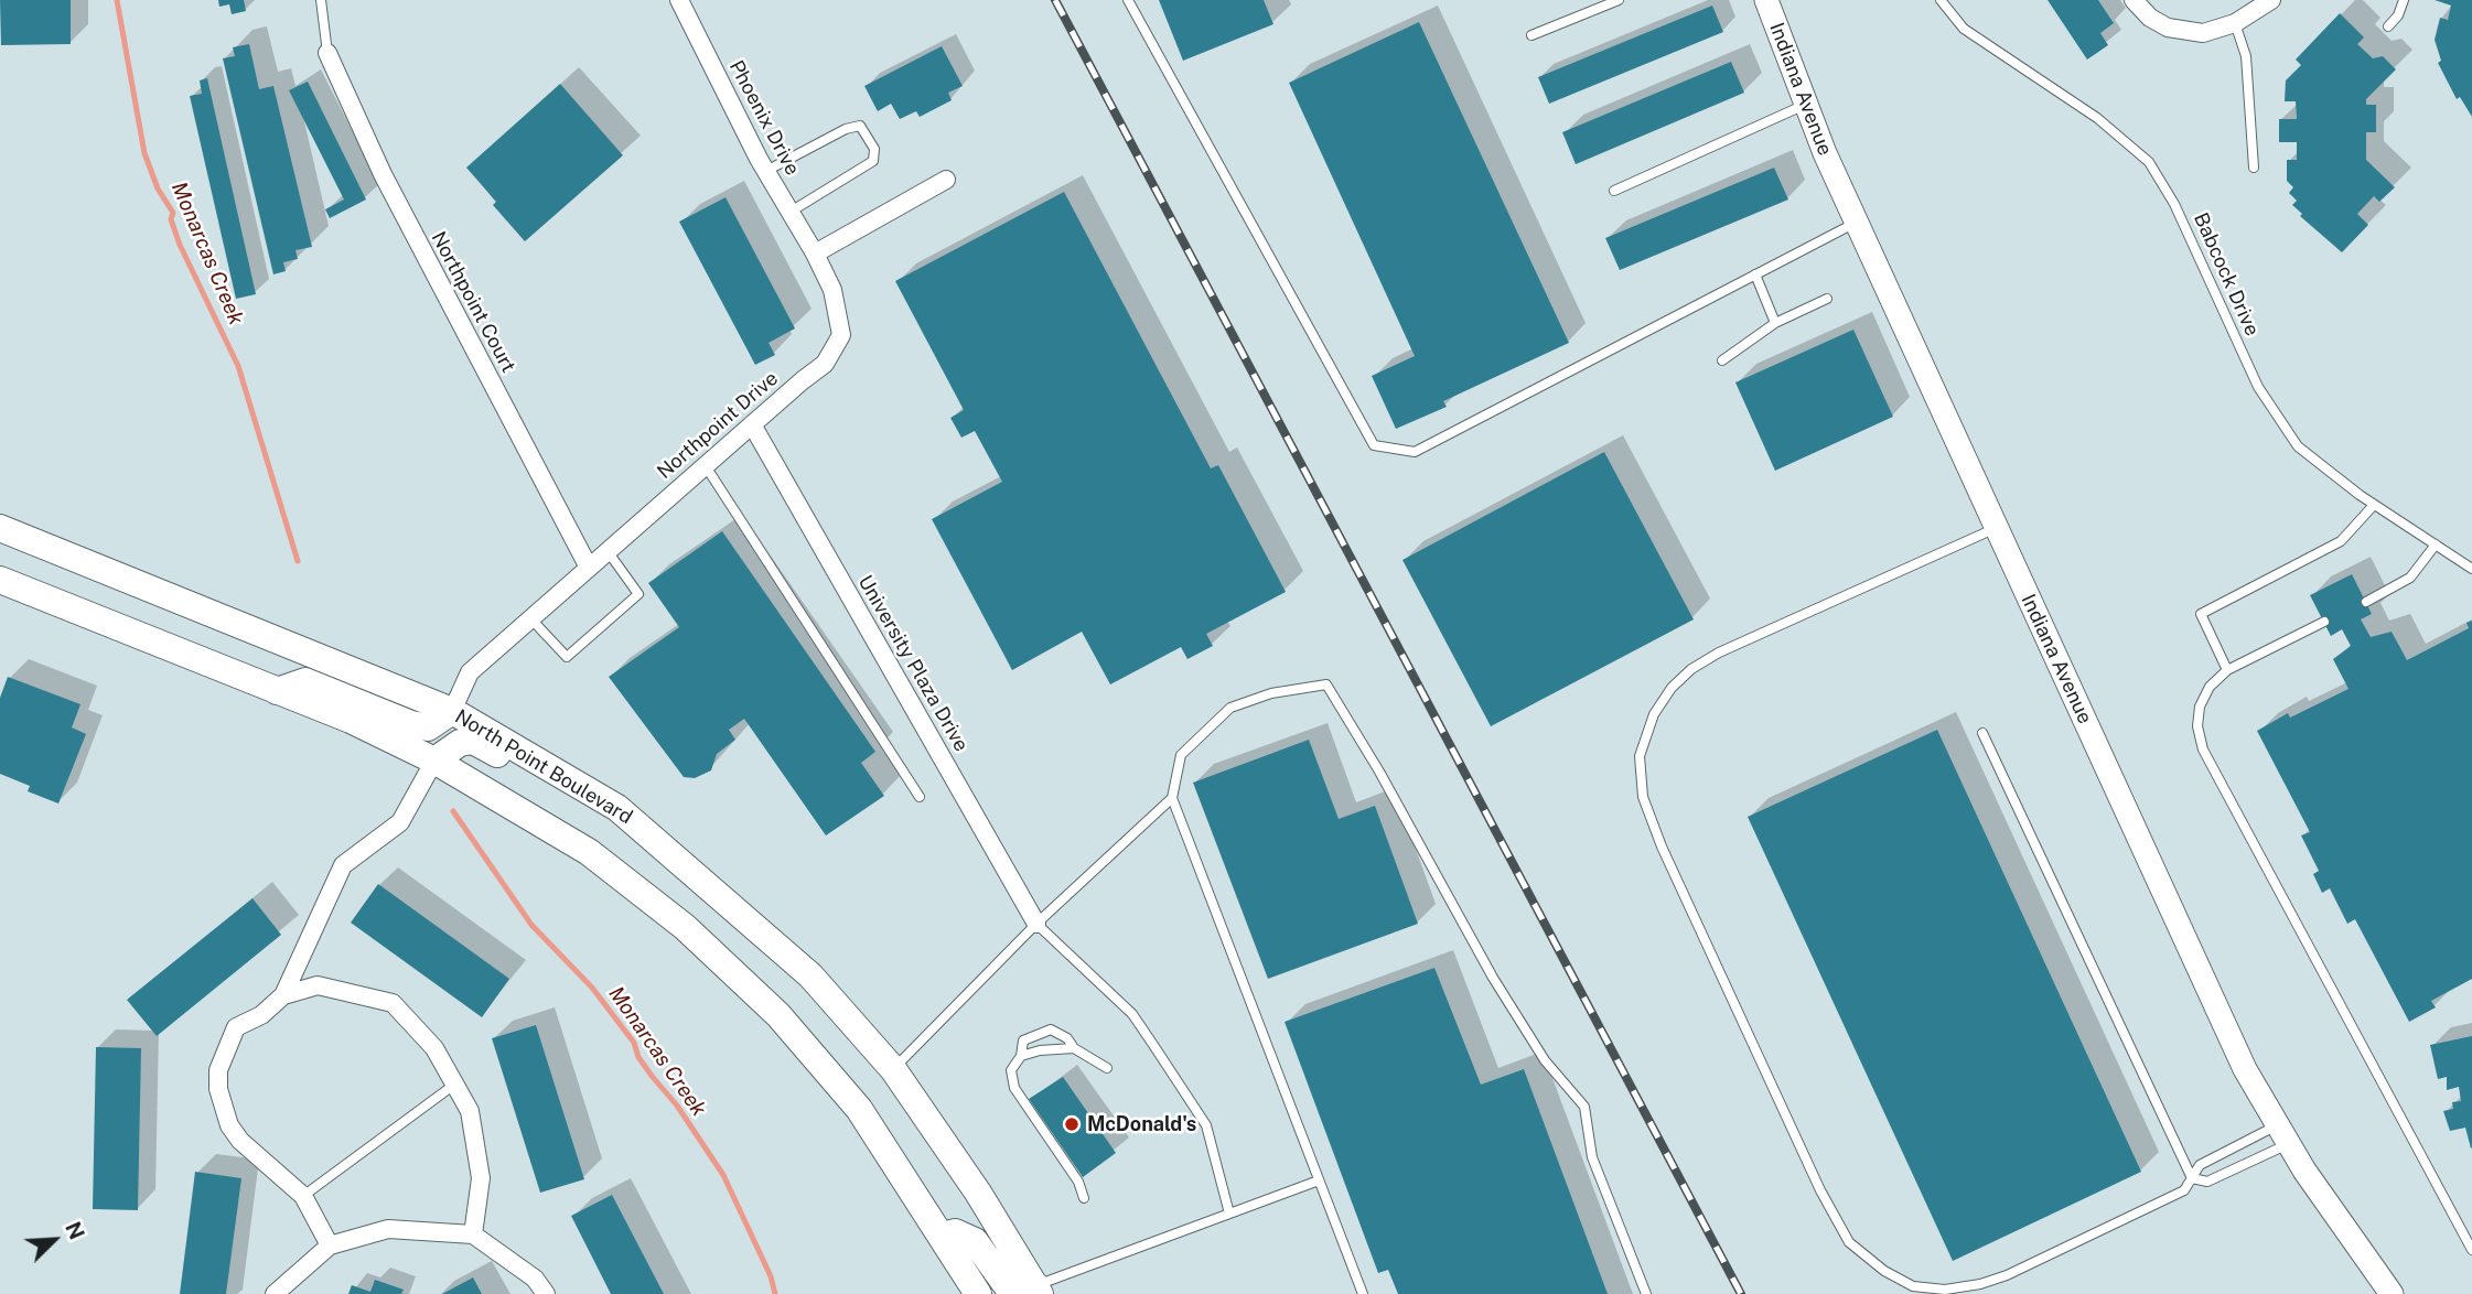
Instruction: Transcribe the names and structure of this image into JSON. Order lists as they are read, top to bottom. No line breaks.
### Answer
{"streets":{"main road":["Indiana Avenue","North Point Boulevard"],"street":["Phoenix Drive","Northpoint Court","Northpoint Drive","University Plaza Drive"],"lane":["Babcock Drive"]},"crossings":[["Phoenix Drive","Northpoint Drive"],["Northpoint Court","Northpoint Drive"],["Northpoint Drive","University Plaza Drive"],["Northpoint Drive","North Point Boulevard"]],"water":["Monarcas Creek"],"places":["McDonald's"],"north":"top right"}
